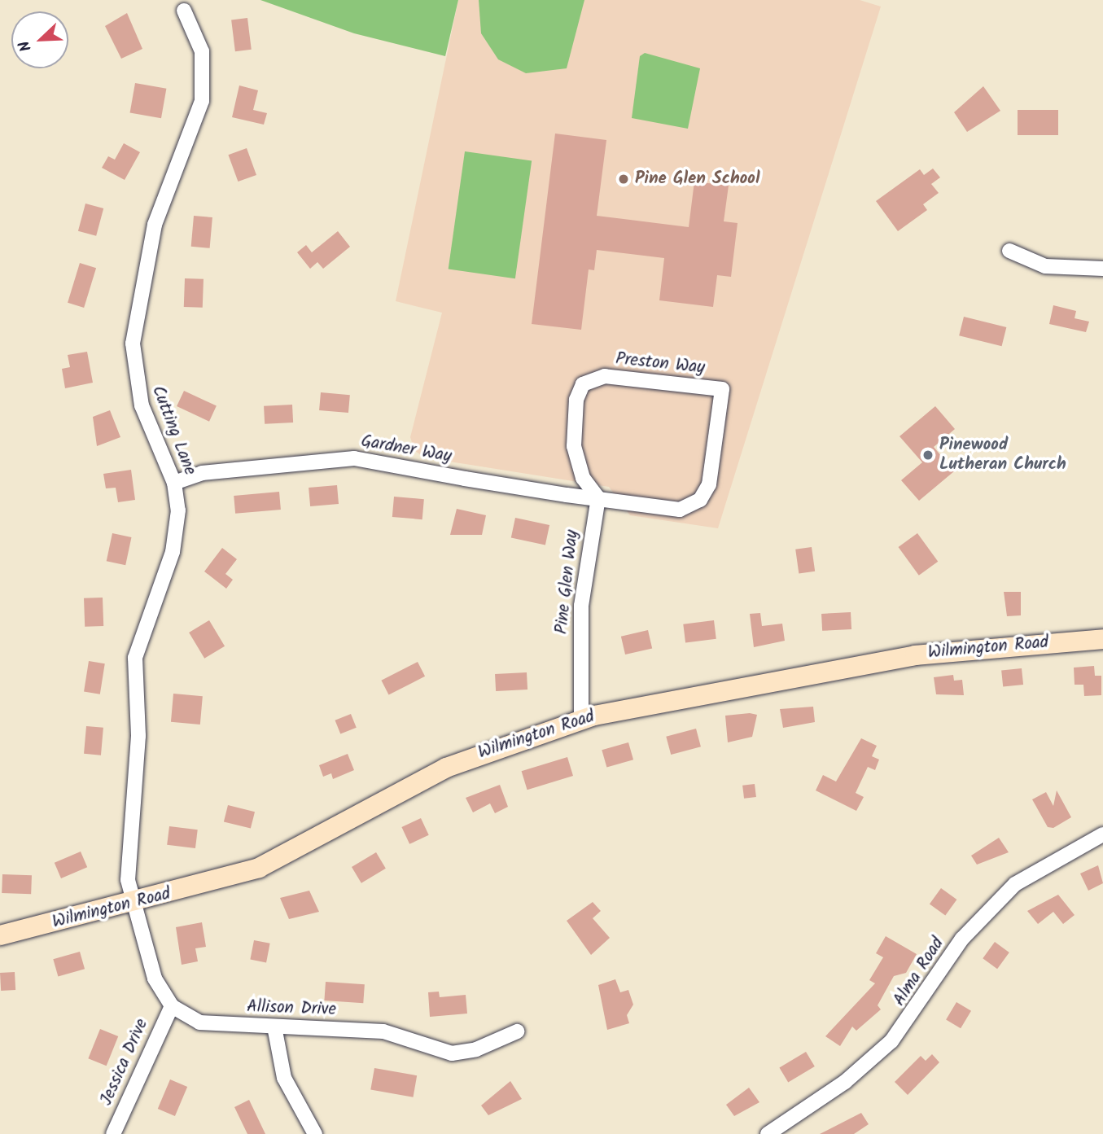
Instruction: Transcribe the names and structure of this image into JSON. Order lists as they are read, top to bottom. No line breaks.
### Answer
{"streets":{"main road":["Wilmington Road"],"street":["Preston Way","Cutting Lane","Gardner Way","Pine Glen Way","Alma Road","Allison Drive","Jessica Drive"]},"crossings":[["Preston Way","Gardner Way"],["Preston Way","Pine Glen Way"],["Cutting Lane","Gardner Way"],["Cutting Lane","Wilmington Road"],["Cutting Lane","Allison Drive"],["Gardner Way","Pine Glen Way"],["Pine Glen Way","Wilmington Road"],["Wilmington Road","Allison Drive"],["Allison Drive","Jessica Drive"]],"places":["Pine Glen School","Pinewood Lutheran Church"],"north":"bottom left"}
